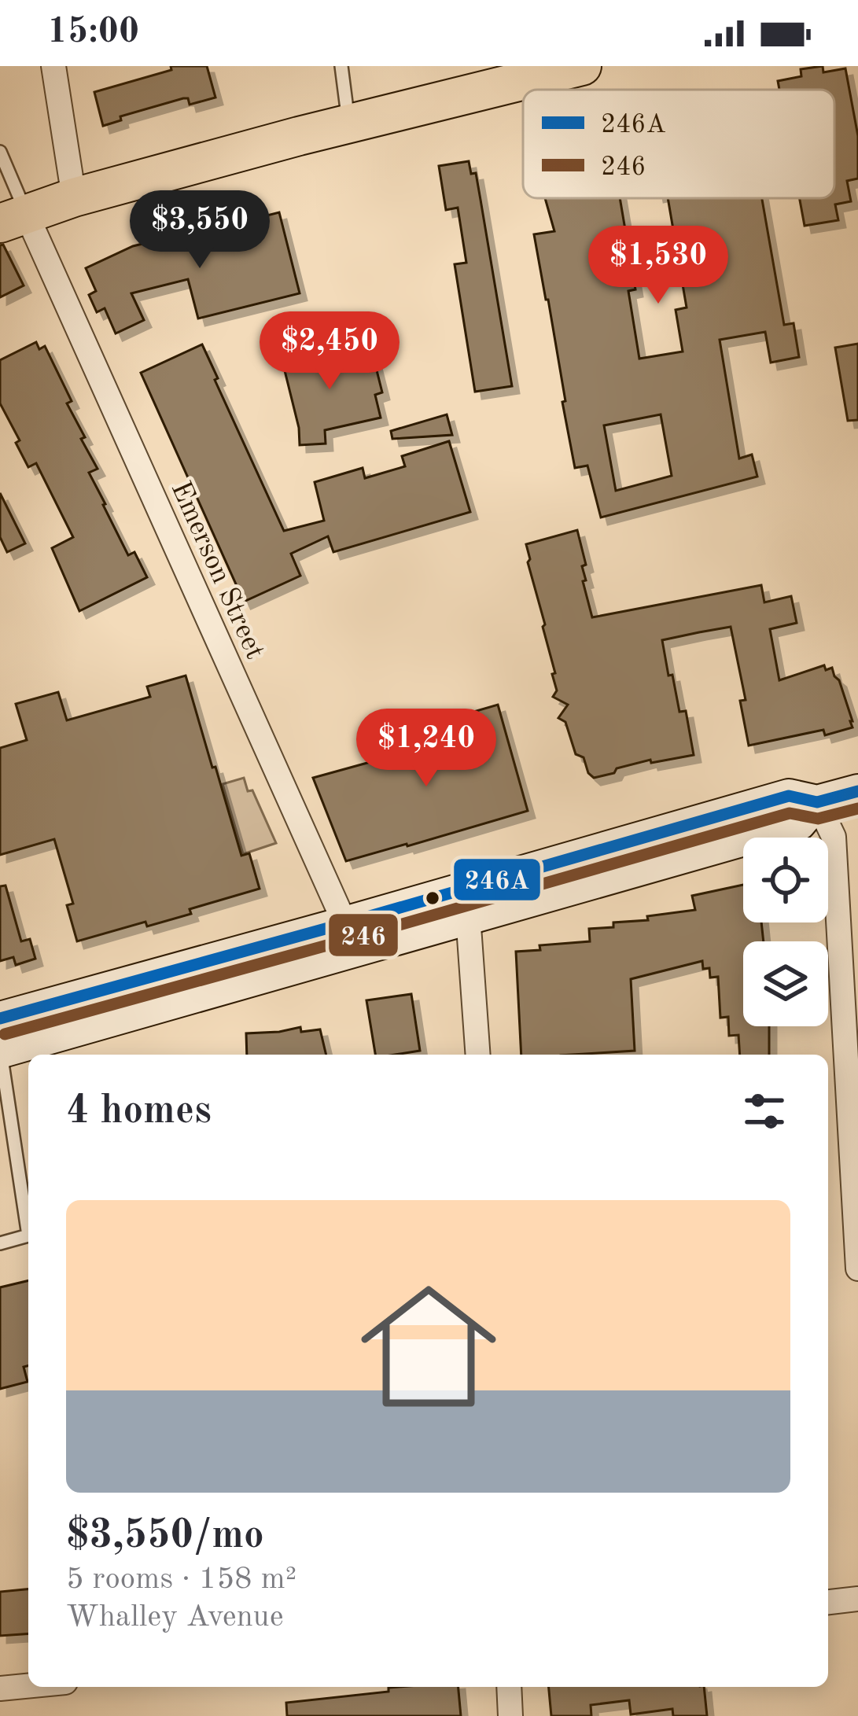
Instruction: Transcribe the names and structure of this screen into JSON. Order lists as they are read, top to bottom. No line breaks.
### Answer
{"streets":{"street":["Emerson Street"]},"lines":["transit line 246A","transit line 246"],"legend":["246A","246"],"page":{"status":"15:00","price":["$3,550","$1,530","$2,450","$1,240"],"heading":"4 homes","list":[{"name":"$3,550/mo","note":"5 rooms · 158 m² · Whalley Avenue"}]}}
